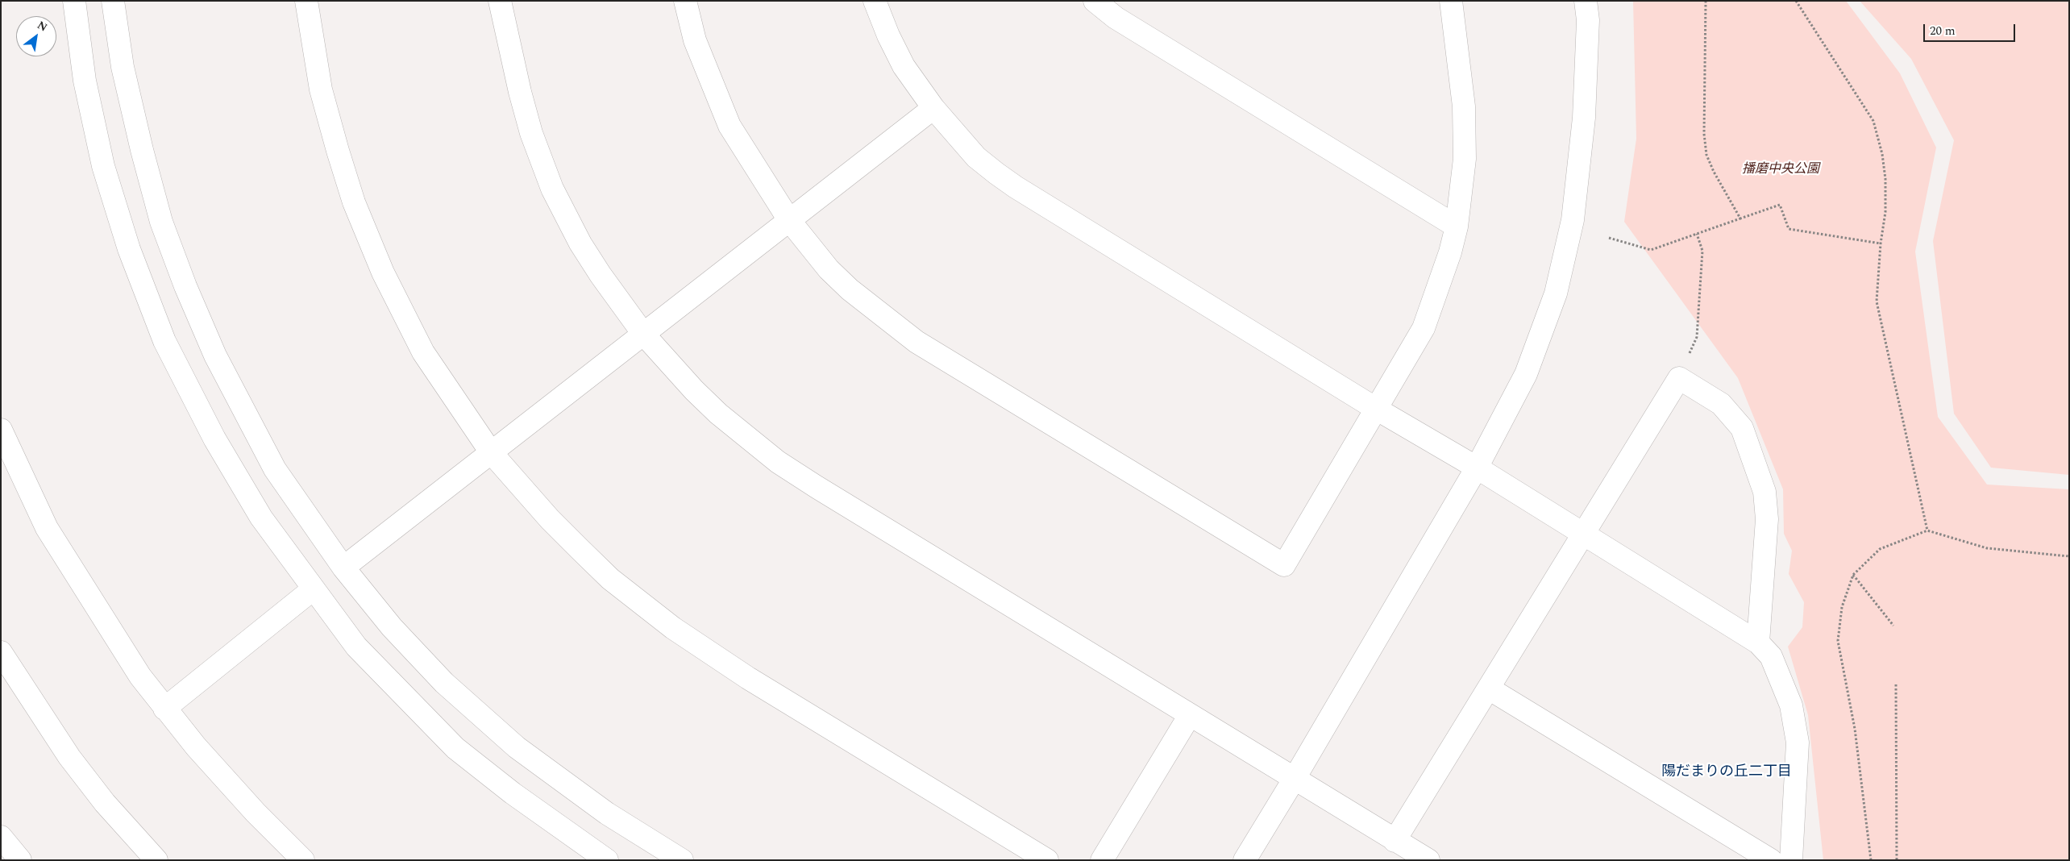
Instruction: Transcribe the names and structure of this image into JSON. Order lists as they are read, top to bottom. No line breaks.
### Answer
{"districts":["陽だまりの丘二丁目"],"parks":["播磨中央公園"],"scale_bar":"20 m","north":"top right"}
